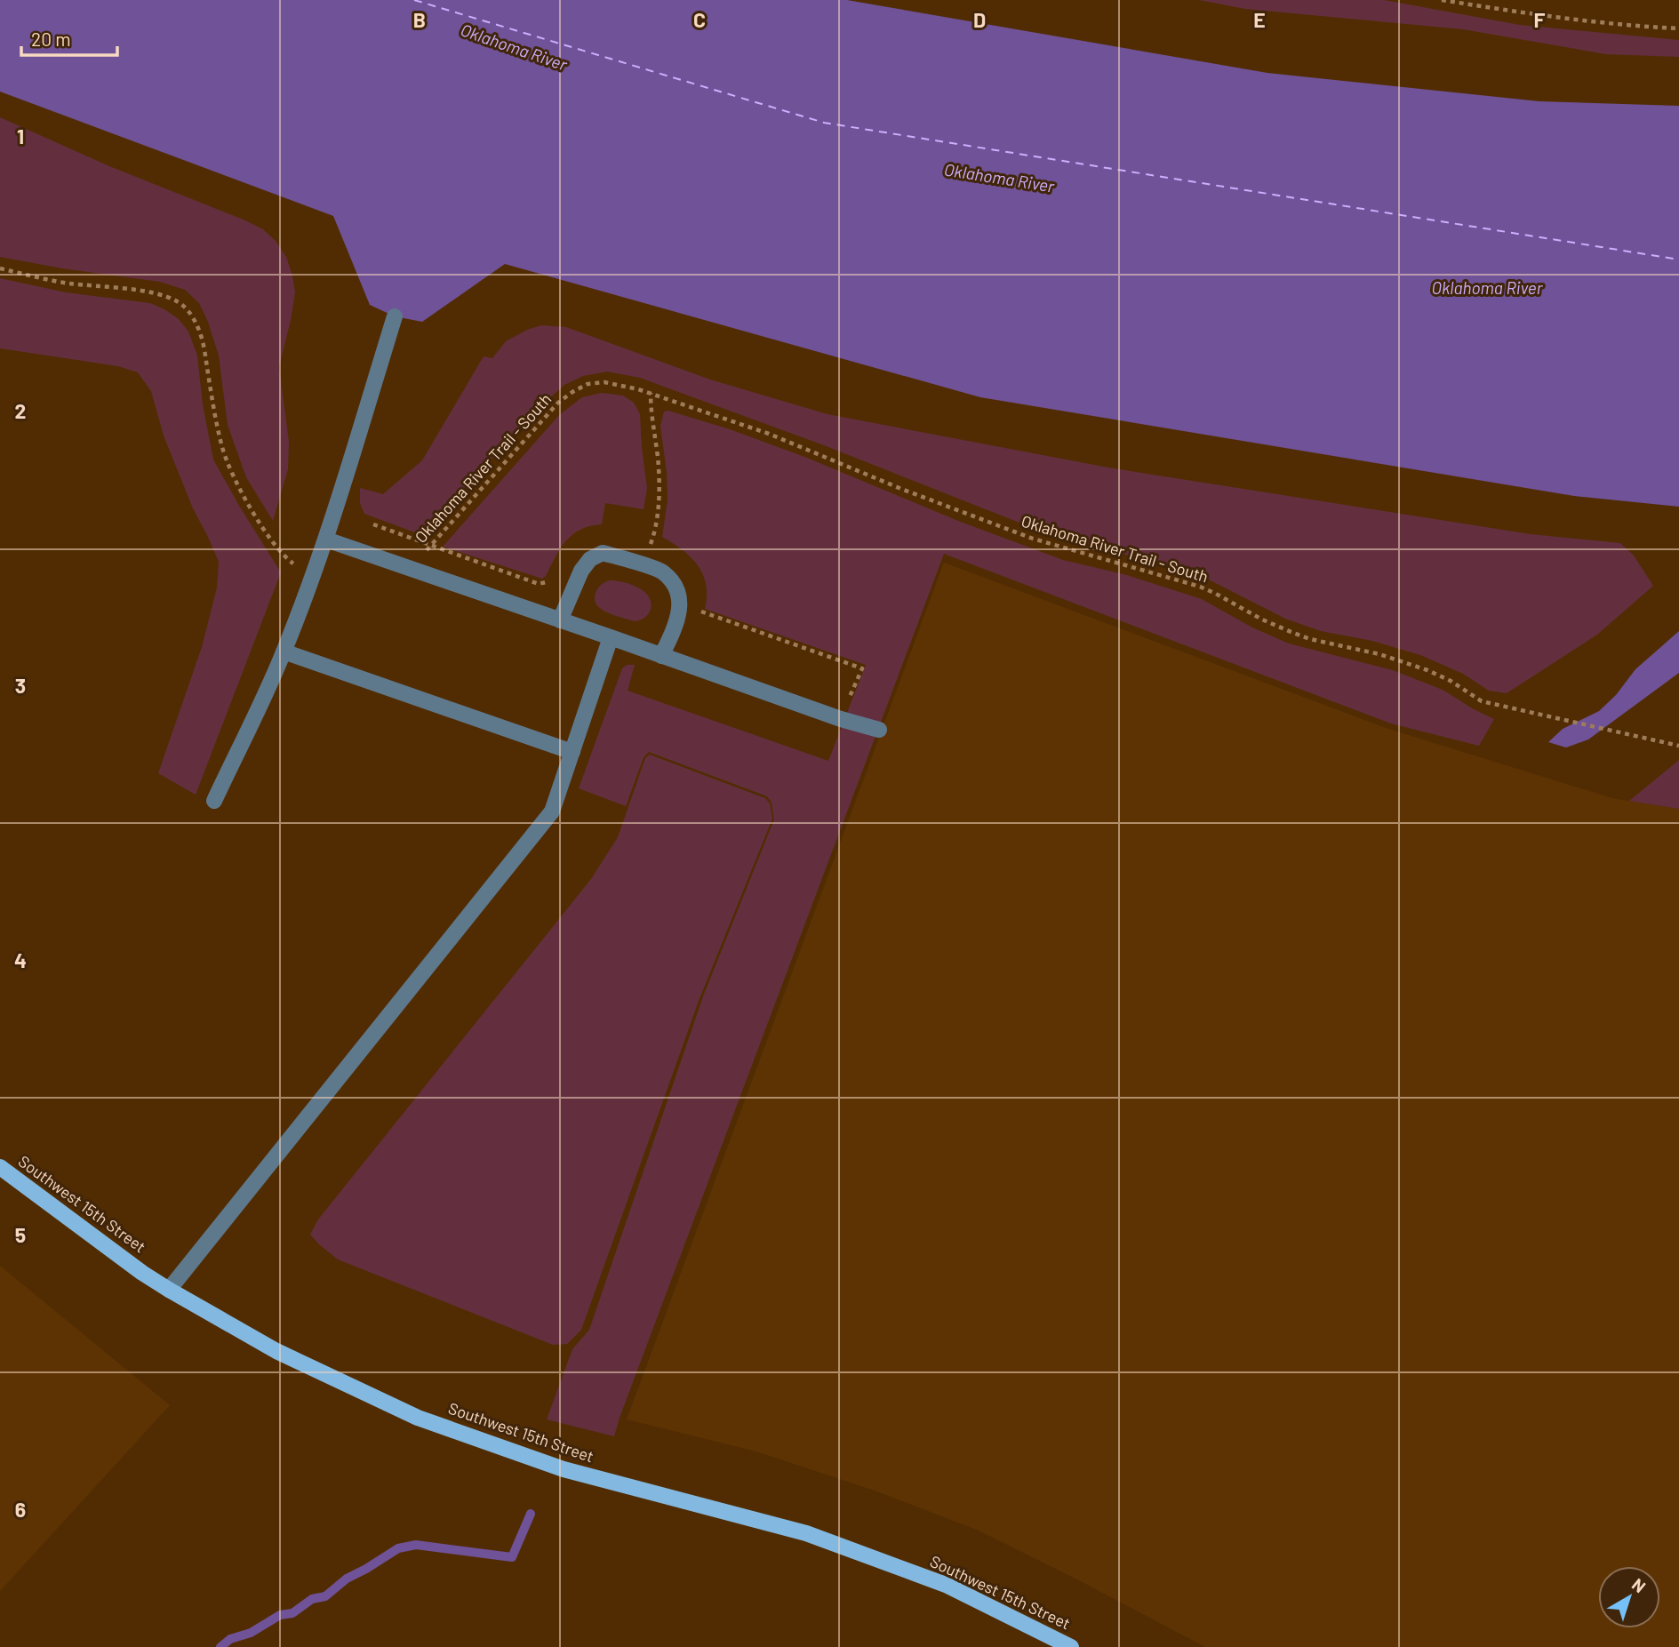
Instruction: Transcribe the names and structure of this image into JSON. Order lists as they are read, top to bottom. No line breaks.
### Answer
{"streets":{"main road":["Southwest 15th Street"],"path":["Oklahoma River Trail - South"]},"water":["Oklahoma River"],"scale_bar":"20 m","north":"top right","grid":{"columns":["B","C","D","E","F"],"rows":["1","2","3","4","5","6"]}}
